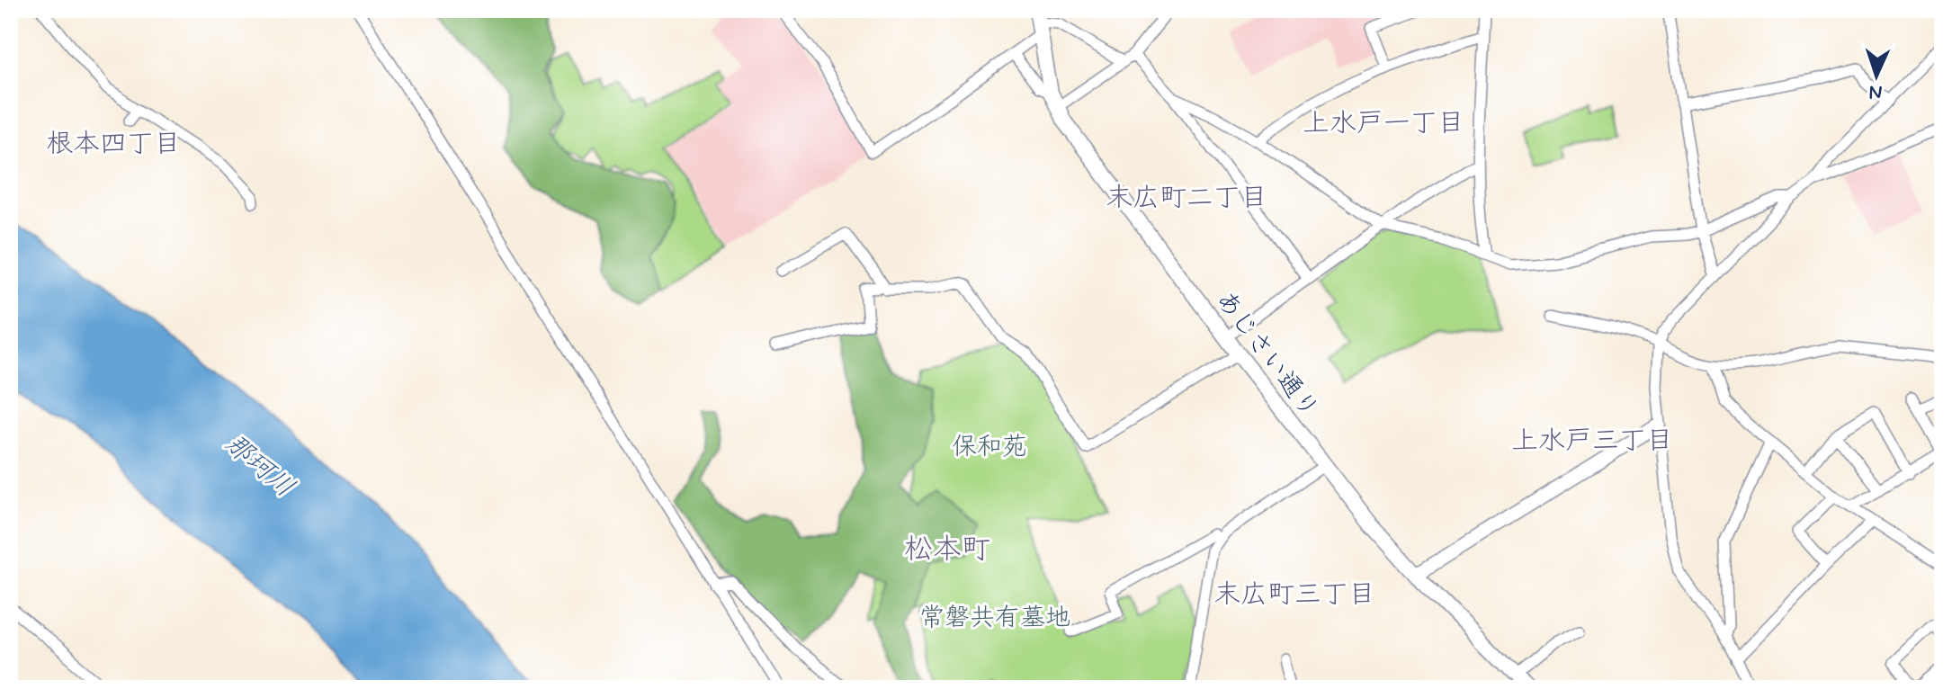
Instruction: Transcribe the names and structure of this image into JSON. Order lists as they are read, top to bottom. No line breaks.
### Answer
{"streets":{"highway":["あじさい通り"]},"districts":["上水戸一丁目","根本四丁目","末広町二丁目","上水戸三丁目","松本町","末広町三丁目"],"water":["那珂川"],"parks":["保和苑","常磐共有墓地"],"north":"bottom"}
